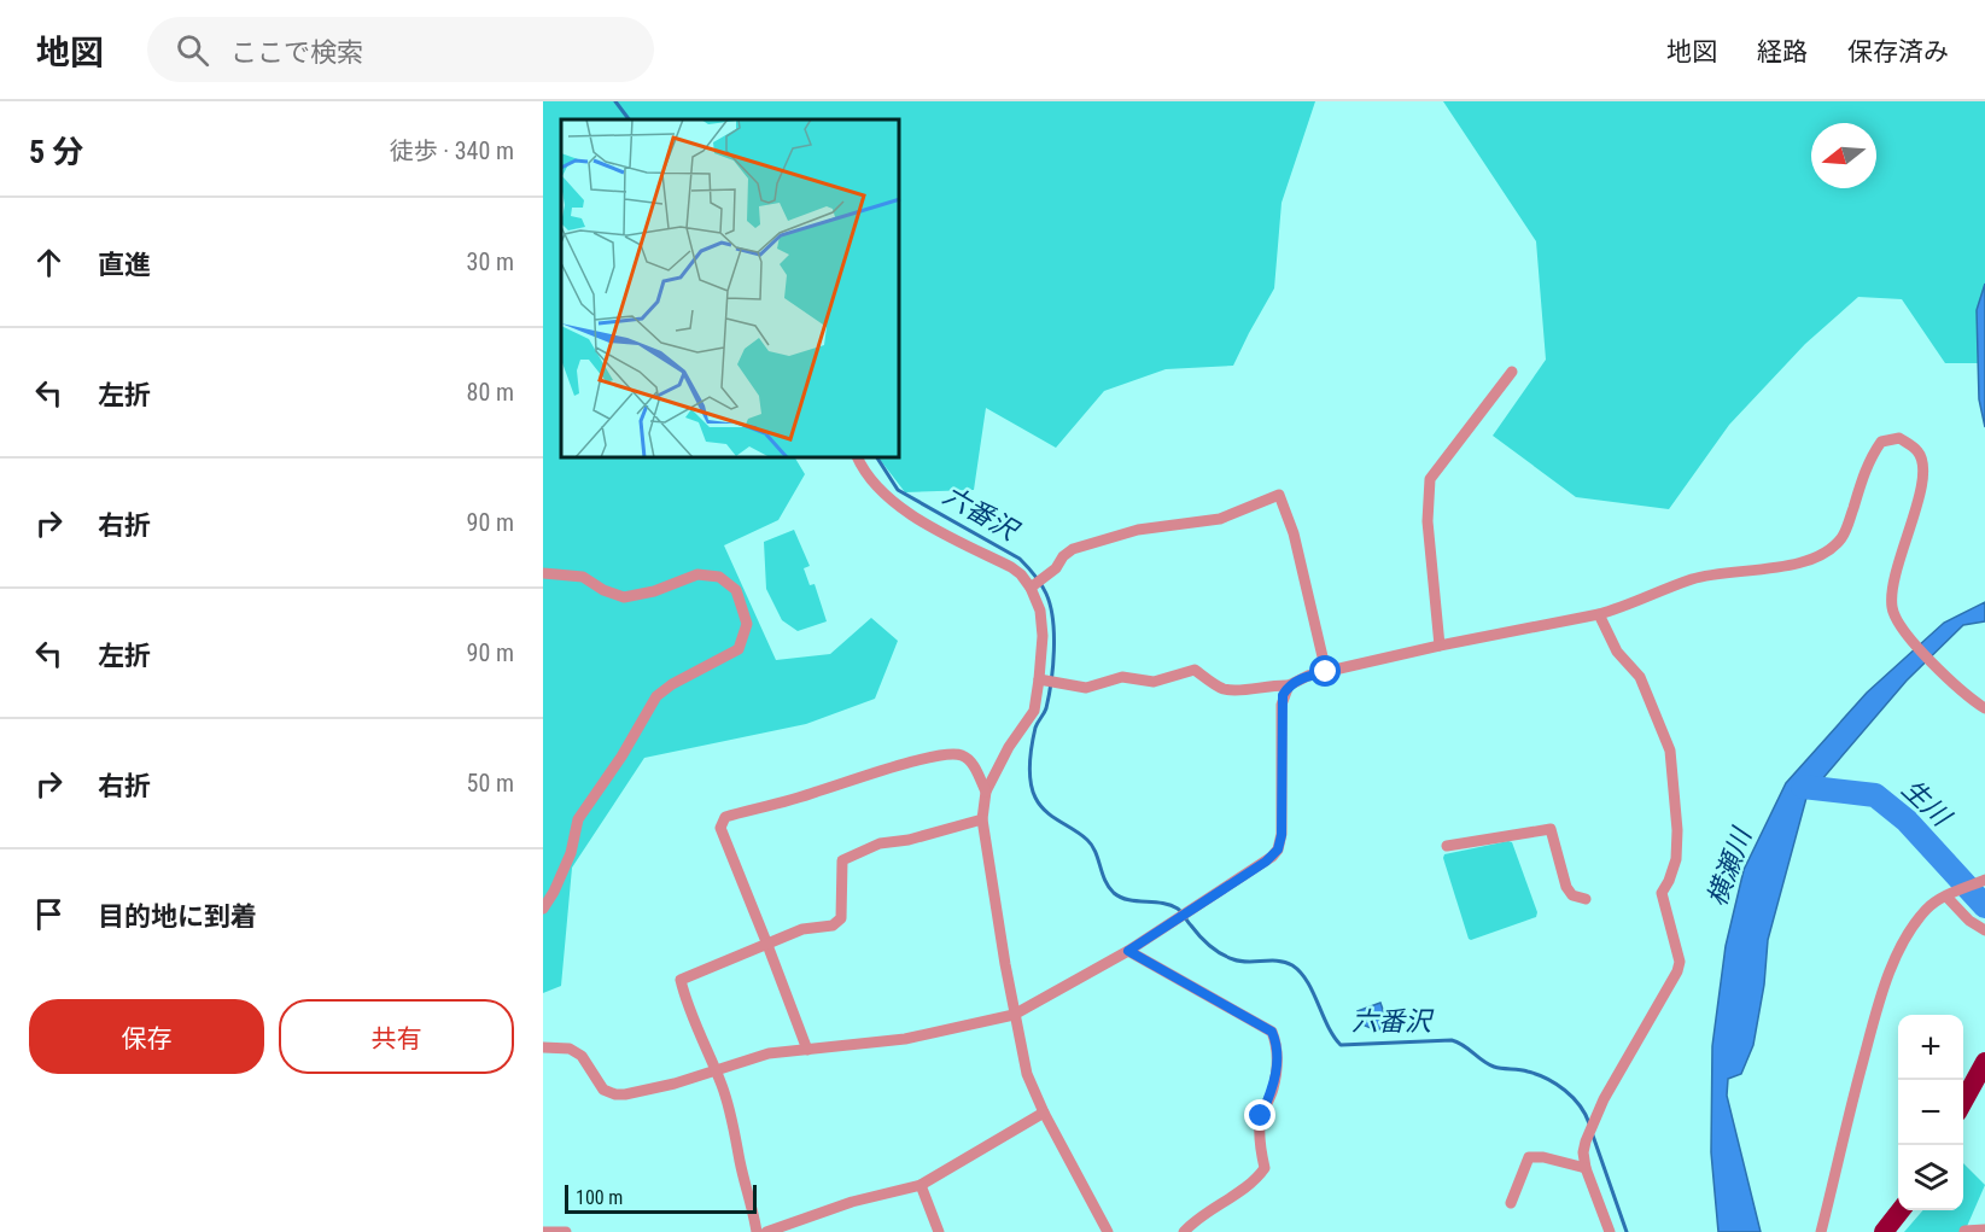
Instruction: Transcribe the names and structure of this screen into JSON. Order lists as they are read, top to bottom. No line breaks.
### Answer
{"water":["六番沢","生川","横瀬川"],"scale_bar":"100 m","north":"left","page":{"header":"地図","search":"ここで検索","nav":["地図","経路","保存済み"],"heading":["5 分","徒歩 · 340 m"],"list":[["直進","30 m"],["左折","80 m"],["右折","90 m"],["左折","90 m"],["右折","50 m"],"目的地に到着"],"buttons":["保存","共有"],"map_buttons":["+","−"],"scale":"100 m"}}
